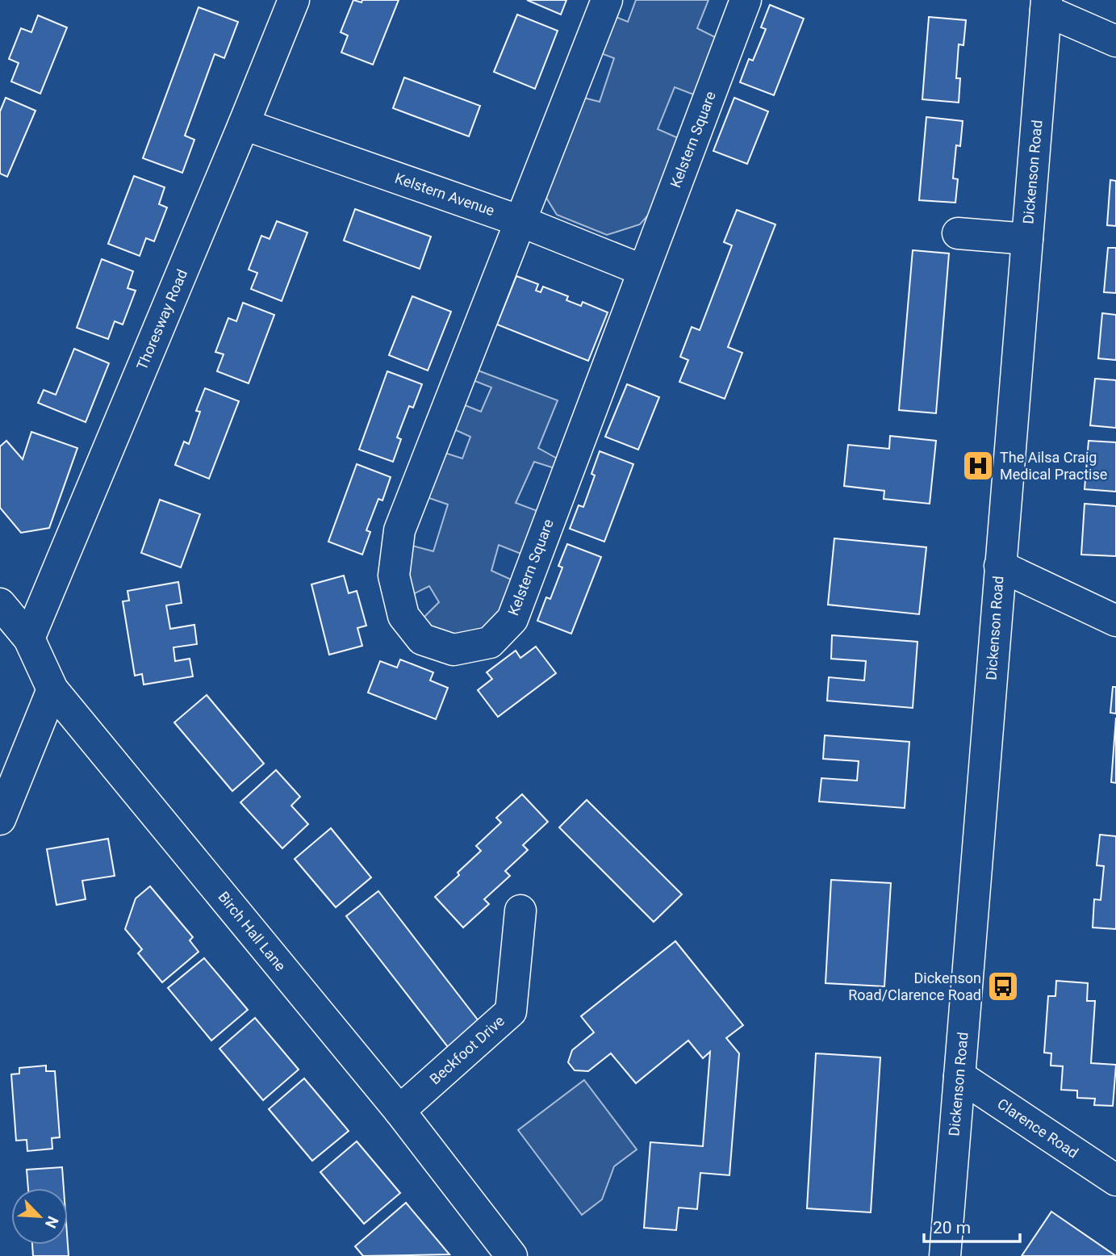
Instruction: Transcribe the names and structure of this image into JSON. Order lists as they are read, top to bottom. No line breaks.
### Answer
{"streets":{"main road":["Kelstern Square","Dickenson Road","Kelstern Avenue","Thoresway Road","Birch Hall Lane","Beckfoot Drive","Clarence Road"]},"crossings":[["Kelstern Square","Kelstern Avenue"],["Dickenson Road","Clarence Road"],["Kelstern Avenue","Thoresway Road"],["Thoresway Road","Birch Hall Lane"],["Birch Hall Lane","Beckfoot Drive"]],"places":{"hospital":["The Ailsa Craig Medical Practise"],"bus stop":["Dickenson Road/Clarence Road"]},"scale_bar":"20 m","north":"bottom right"}
